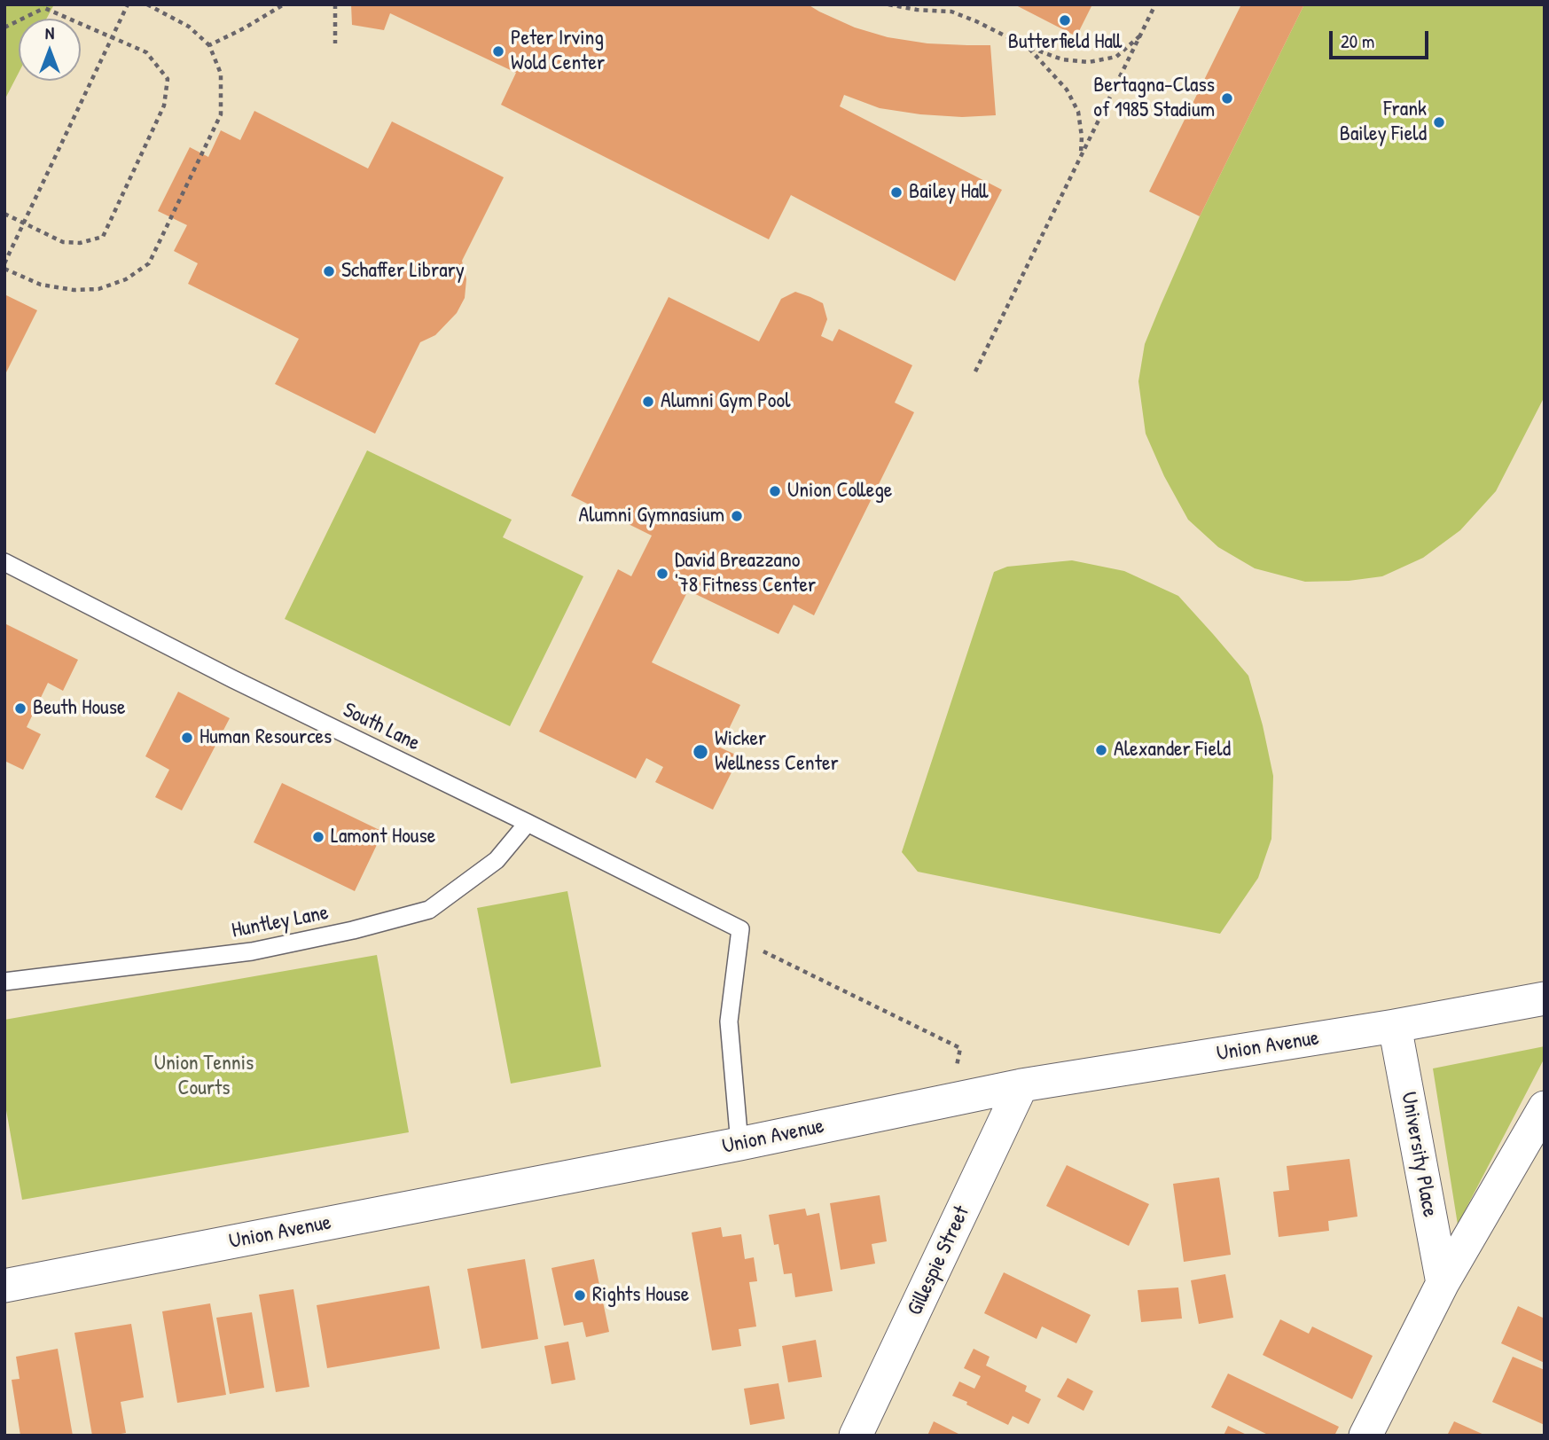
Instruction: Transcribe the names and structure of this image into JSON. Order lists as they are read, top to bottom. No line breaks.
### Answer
{"streets":{"street":["Union Avenue","University Place","Gillespie Street"],"lane":["South Lane","Huntley Lane"]},"crossings":[["South Lane","Huntley Lane"],["Union Avenue","University Place"],["Union Avenue","Gillespie Street"]],"parks":["Union Tennis Courts"],"places":["Butterfield Hall","Peter Irving Wold Center","Bertagna-Class of 1985 Stadium","Frank Bailey Field","Bailey Hall","Schaffer Library","Alumni Gym Pool","Union College","Alumni Gymnasium","David Breazzano '78 Fitness Center","Beuth House","Human Resources","Alexander Field","Wicker Wellness Center","Lamont House","Rights House"],"scale_bar":"20 m","north":"top"}
